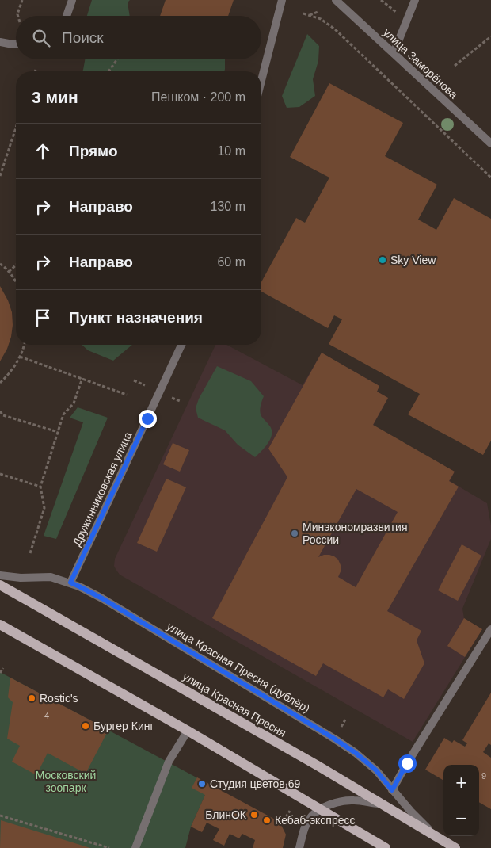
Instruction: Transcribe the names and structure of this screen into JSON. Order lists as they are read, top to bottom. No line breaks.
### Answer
{"streets":{"main road":["улица Красная Пресня"],"street":["улица Заморёнова","Дружинниковская улица","улица Красная Пресня (дублёр)"]},"crossings":[["Дружинниковская улица","улица Красная Пресня (дублёр)"],["улица Красная Пресня (дублёр)","улица Красная Пресня"]],"parks":["Московский зоопарк"],"places":["Sky View","Минэкономразвития России","Rostic's","Бургер Кинг","Студия цветов 69","БлинОК","Кебаб-экспресс"],"house_numbers":["4","9"],"page":{"search":"Поиск","heading":["3 мин","Пешком · 200 m"],"list":[["Прямо","10 m"],["Направо","130 m"],["Направо","60 m"],"Пункт назначения"],"map_buttons":["+","−"]}}
